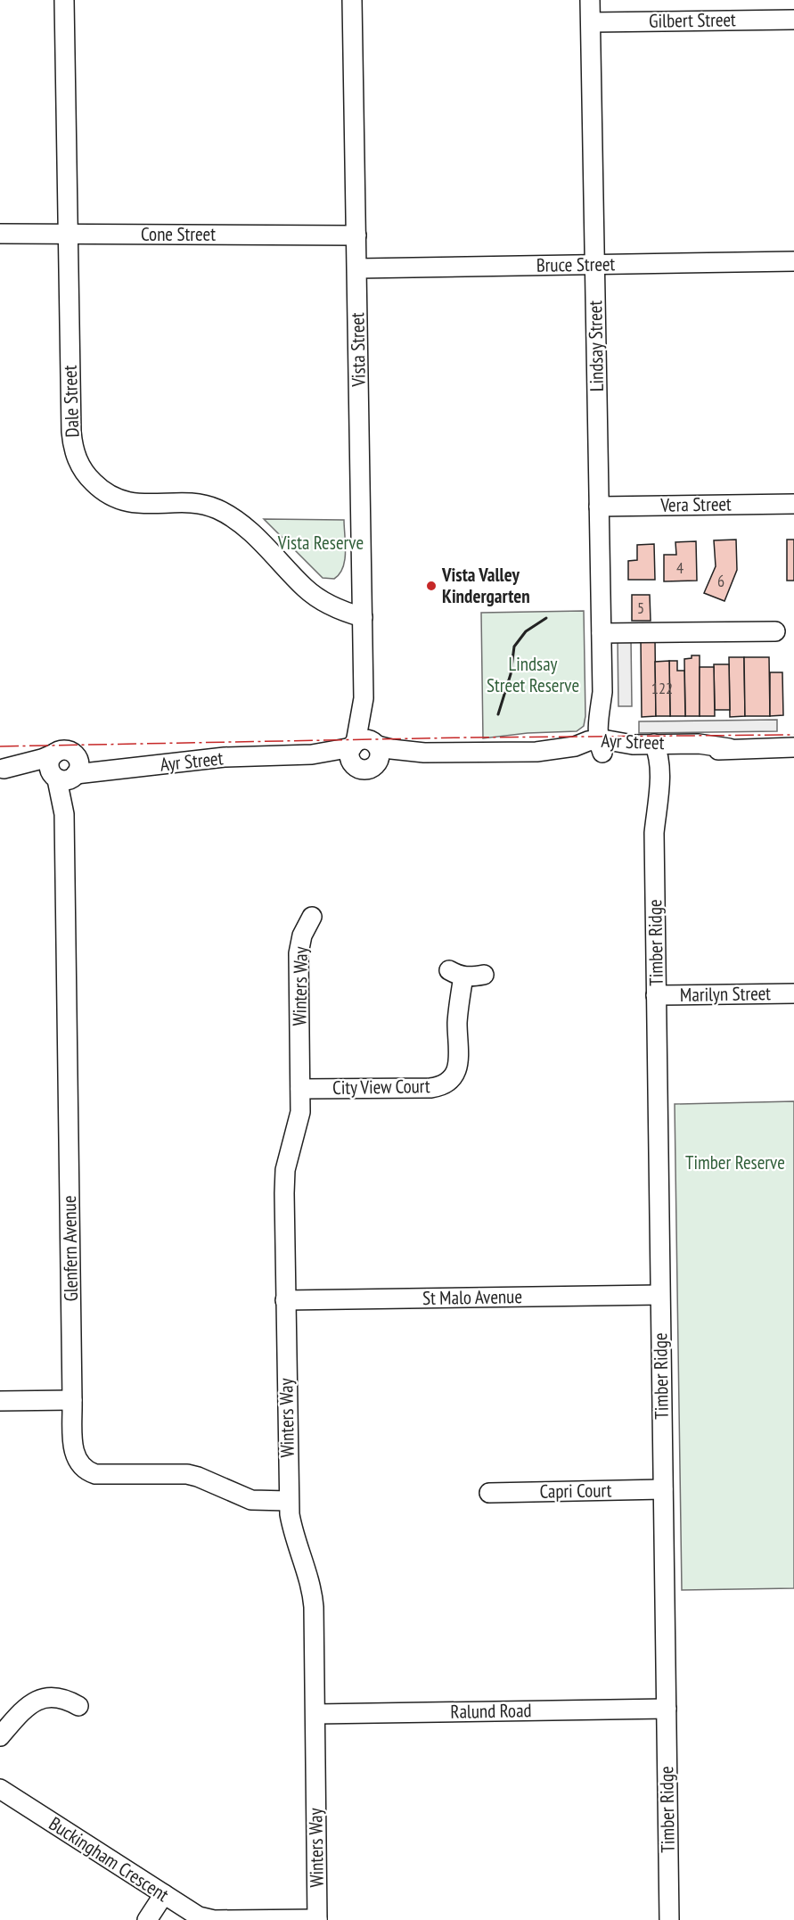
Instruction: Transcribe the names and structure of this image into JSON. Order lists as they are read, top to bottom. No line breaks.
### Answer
{"streets":{"street":["Gilbert Street","Cone Street","Bruce Street","Lindsay Street","Vista Street","Dale Street","Vera Street","Ayr Street","Timber Ridge","Winters Way","Marilyn Street","City View Court","Glenfern Avenue","St Malo Avenue","Capri Court","Ralund Road","Buckingham Crescent"]},"crossings":[["Gilbert Street","Lindsay Street"],["Cone Street","Vista Street"],["Cone Street","Dale Street"],["Bruce Street","Lindsay Street"],["Bruce Street","Vista Street"],["Lindsay Street","Vera Street"],["Lindsay Street","Ayr Street"],["Vista Street","Dale Street"],["Vista Street","Ayr Street"],["Ayr Street","Timber Ridge"],["Ayr Street","Glenfern Avenue"],["Timber Ridge","Marilyn Street"],["Timber Ridge","St Malo Avenue"],["Timber Ridge","Capri Court"],["Timber Ridge","Ralund Road"],["Winters Way","City View Court"],["Winters Way","Glenfern Avenue"],["Winters Way","St Malo Avenue"],["Winters Way","Ralund Road"],["Winters Way","Buckingham Crescent"]],"parks":["Vista Reserve","Lindsay Street Reserve","Timber Reserve"],"places":["Vista Valley Kindergarten"],"house_numbers":["4","6","5","122"]}
